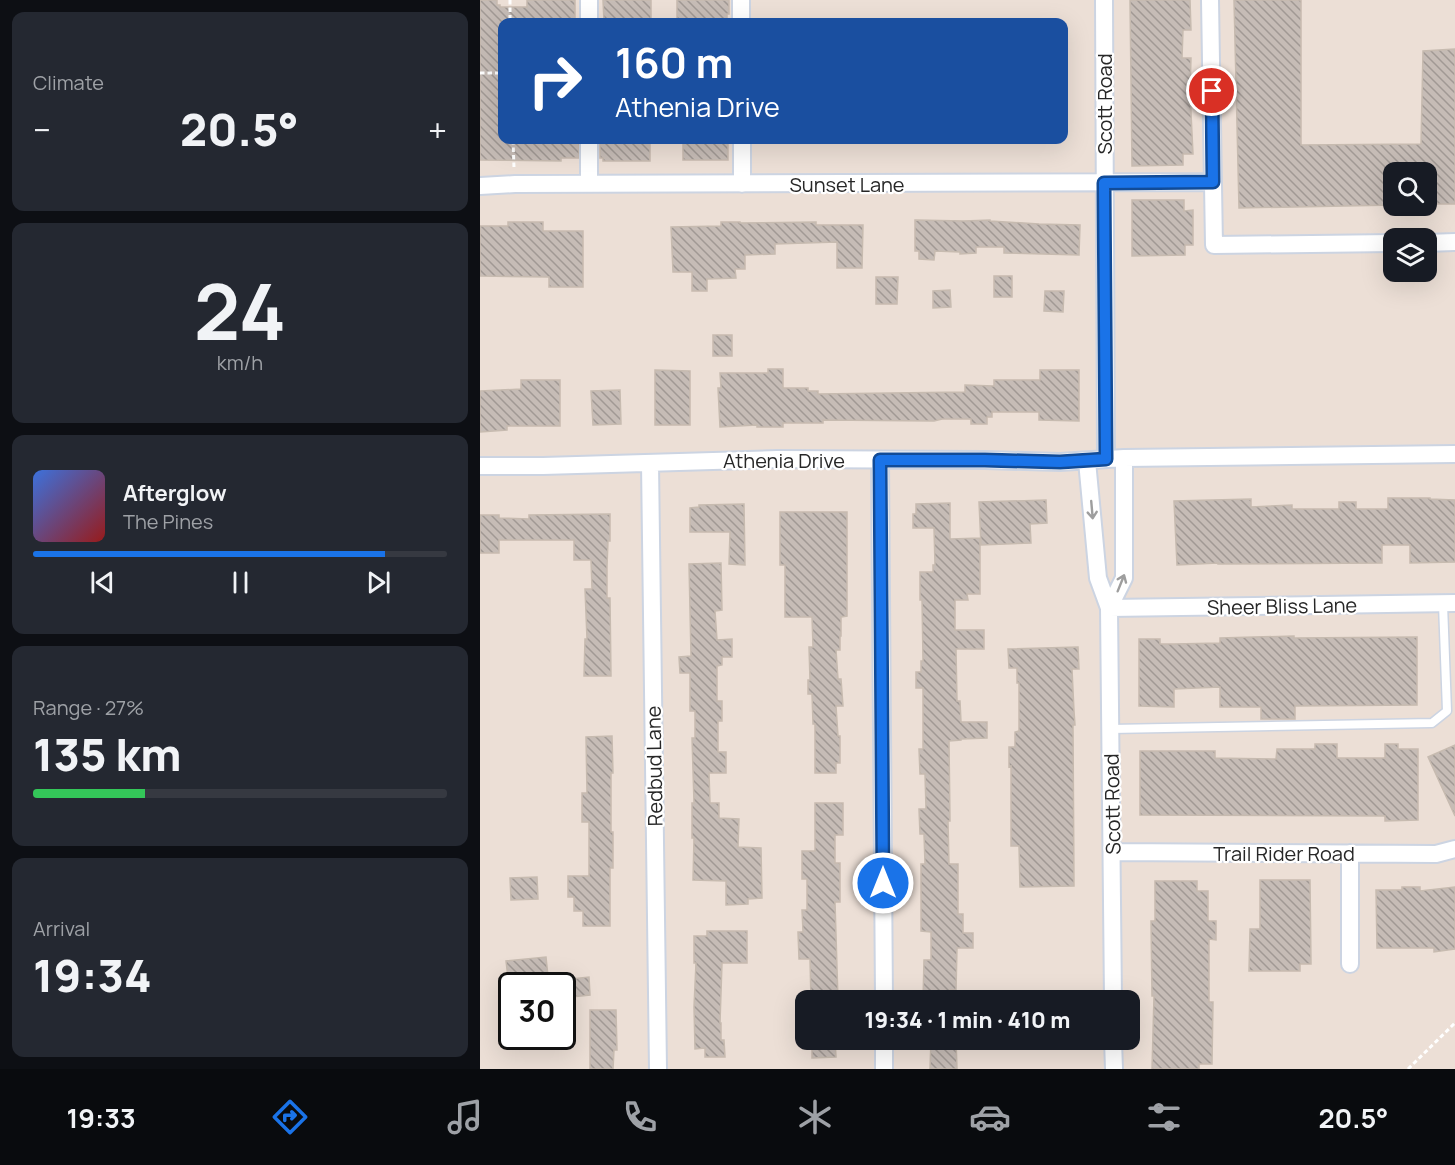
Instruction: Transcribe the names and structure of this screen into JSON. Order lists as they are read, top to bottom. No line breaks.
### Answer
{"streets":{"street":["Scott Road","Sunset Lane","Athenia Drive","Sheer Bliss Lane","Redbud Lane","Trail Rider Road"]},"crossings":[["Scott Road","Sunset Lane"],["Scott Road","Athenia Drive"],["Scott Road","Sheer Bliss Lane"],["Scott Road","Trail Rider Road"],["Athenia Drive","Redbud Lane"]],"page":{"tile":["Climate",["24","km/h"],["Range · 27%","135 km"],["Arrival","19:34"]],"turn":["160 m","Athenia Drive"],"heat":["−","20.5°","+"],"song":["Afterglow","The Pines"],"limit":"30","trip":"19:34 · 1 min · 410 m","tabs":["19:33","20.5°"]}}
